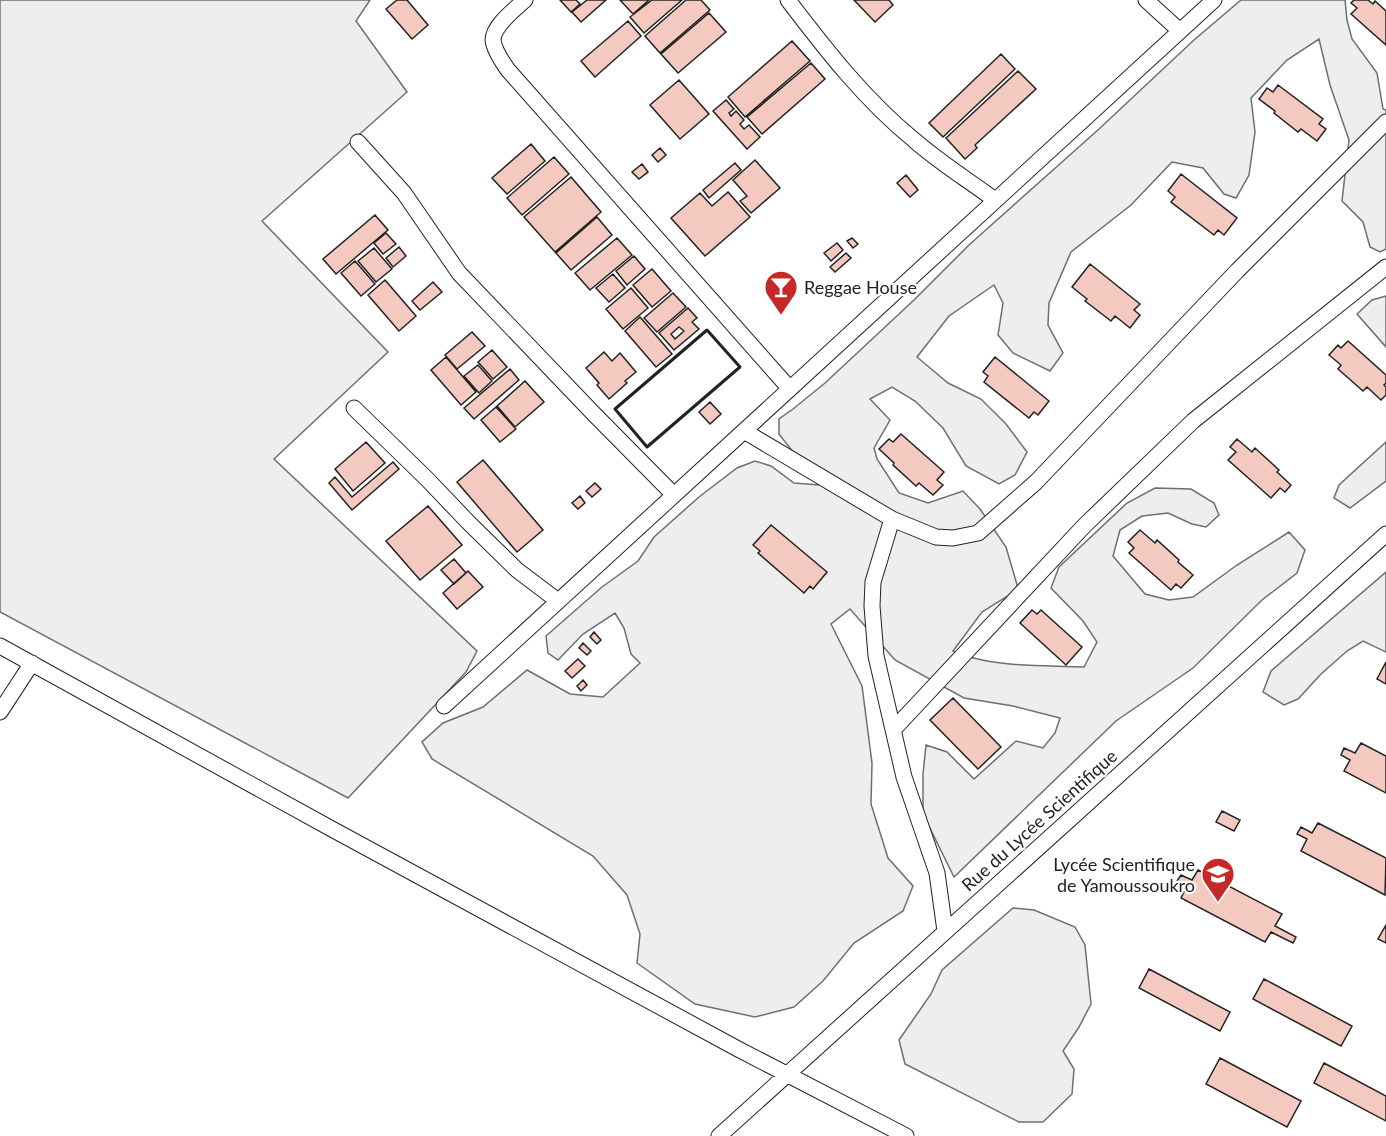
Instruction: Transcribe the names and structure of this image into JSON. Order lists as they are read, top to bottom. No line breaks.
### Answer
{"streets":{"street":["Rue du Lycée Scientifique"]},"places":{"bar":["Reggae House"],"school or university":["Lycée Scientifique de Yamoussoukro"]}}
